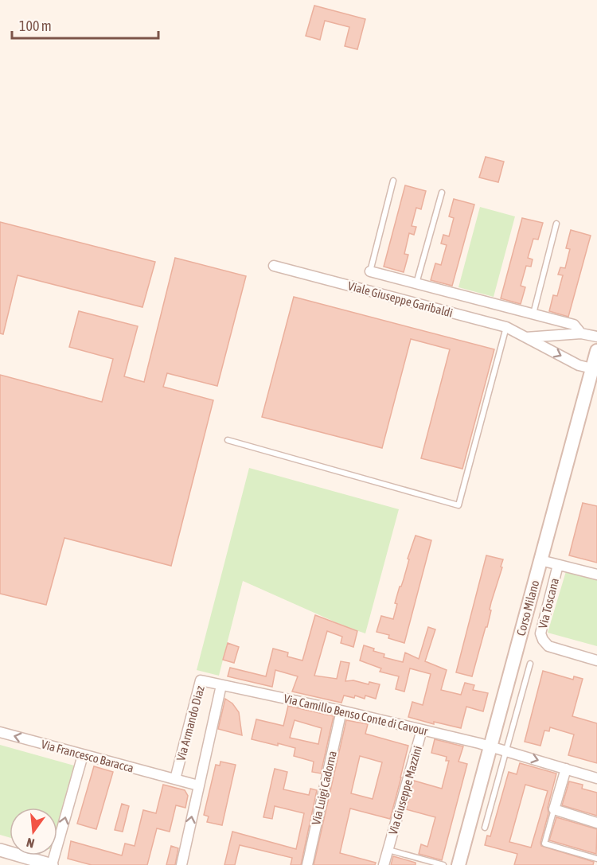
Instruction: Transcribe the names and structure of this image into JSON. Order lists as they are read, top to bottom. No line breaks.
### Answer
{"streets":{"main road":["Corso Milano"],"street":["Viale Giuseppe Garibaldi","Via Toscana","Via Camillo Benso Conte di Cavour","Via Armando Diaz","Via Francesco Baracca","Via Luigi Cadorna","Via Giuseppe Mazzini"]},"crossings":[["Viale Giuseppe Garibaldi","Corso Milano"],["Corso Milano","Via Camillo Benso Conte di Cavour"],["Via Camillo Benso Conte di Cavour","Via Armando Diaz"],["Via Camillo Benso Conte di Cavour","Via Luigi Cadorna"],["Via Camillo Benso Conte di Cavour","Via Giuseppe Mazzini"],["Via Armando Diaz","Via Francesco Baracca"]],"one_way":["Via Francesco Baracca"],"scale_bar":"100 m","north":"bottom"}
